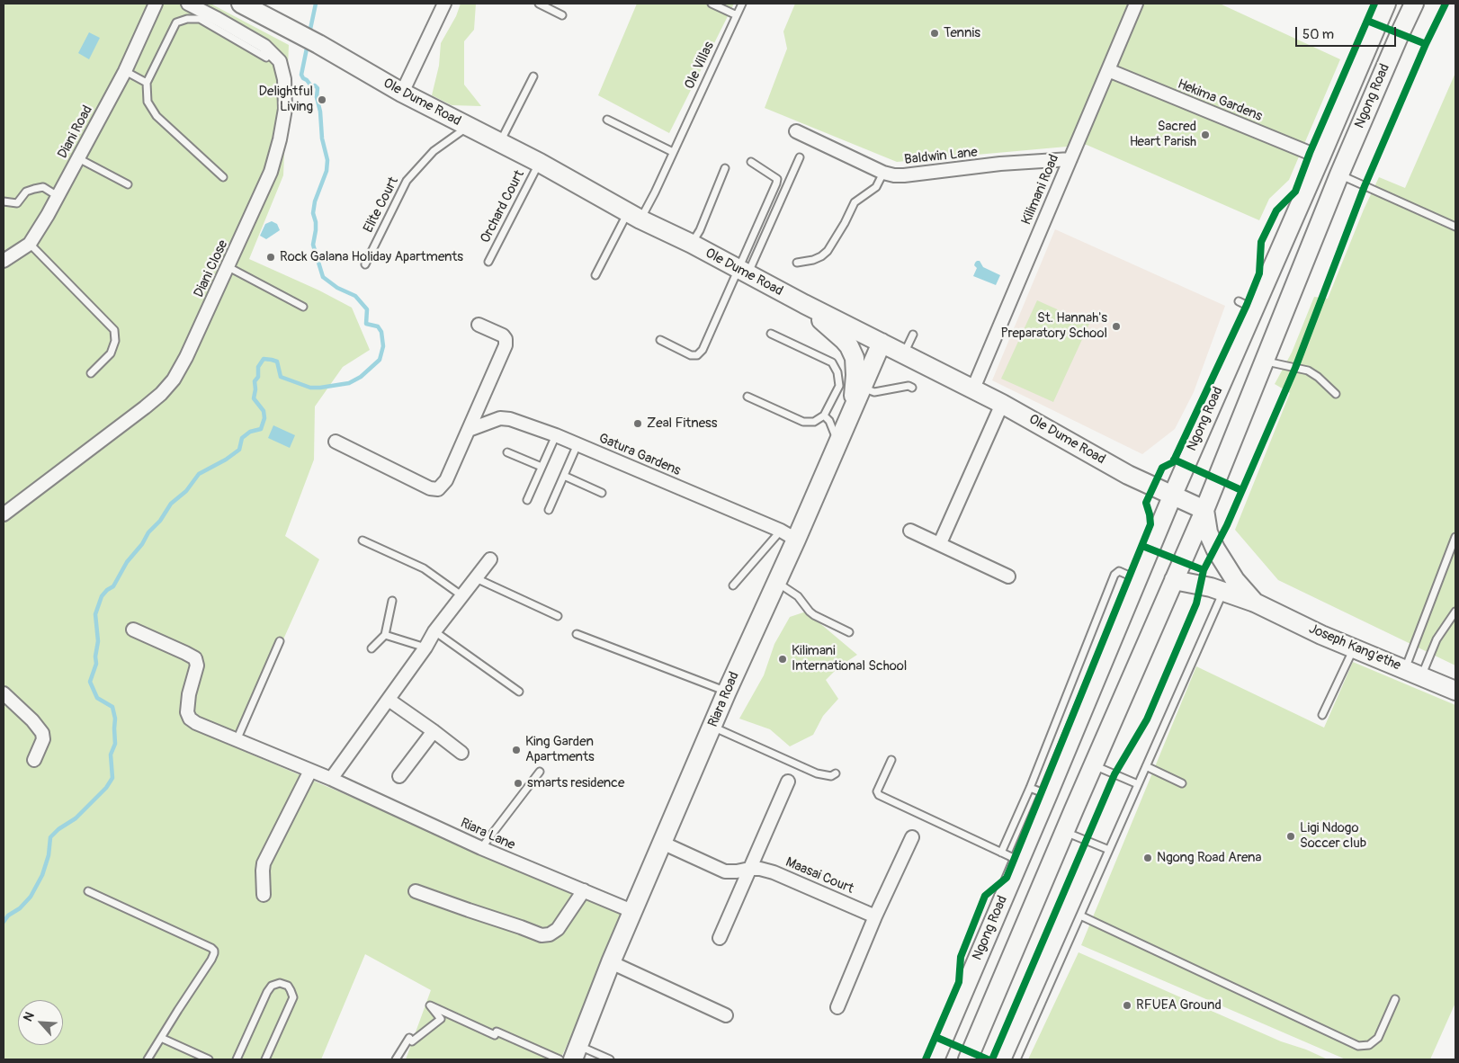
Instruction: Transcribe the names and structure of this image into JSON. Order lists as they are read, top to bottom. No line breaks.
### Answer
{"streets":{"main road":["Ngong Road","Ole Dume Road","Joseph Kang'ethe","Riara Road"],"street":["Hekima Gardens","Diani Road","Baldwin Lane","Kilimani Road","Diani Close","Gatura Gardens","Riara Lane","Maasai Court"],"lane":["Ole Villas","Elite Court","Orchard Court"]},"crossings":[["Ole Villas","Ole Dume Road"],["Ngong Road","Hekima Gardens"],["Ngong Road","Ole Dume Road"],["Ngong Road","Joseph Kang'ethe"],["Hekima Gardens","Kilimani Road"],["Ole Dume Road","Kilimani Road"],["Ole Dume Road","Elite Court"],["Ole Dume Road","Orchard Court"],["Ole Dume Road","Riara Road"],["Baldwin Lane","Kilimani Road"],["Gatura Gardens","Riara Road"],["Riara Road","Riara Lane"],["Riara Road","Maasai Court"]],"places":["Tennis","Delightful Living","Sacred Heart Parish","Rock Galana Holiday Apartments","St. Hannah's Preparatory School","Zeal Fitness","Kilimani International School","King Garden Apartments","smarts residence","Ligi Ndogo Soccer club","Ngong Road Arena","RFUEA Ground"],"scale_bar":"50 m","north":"top left"}
